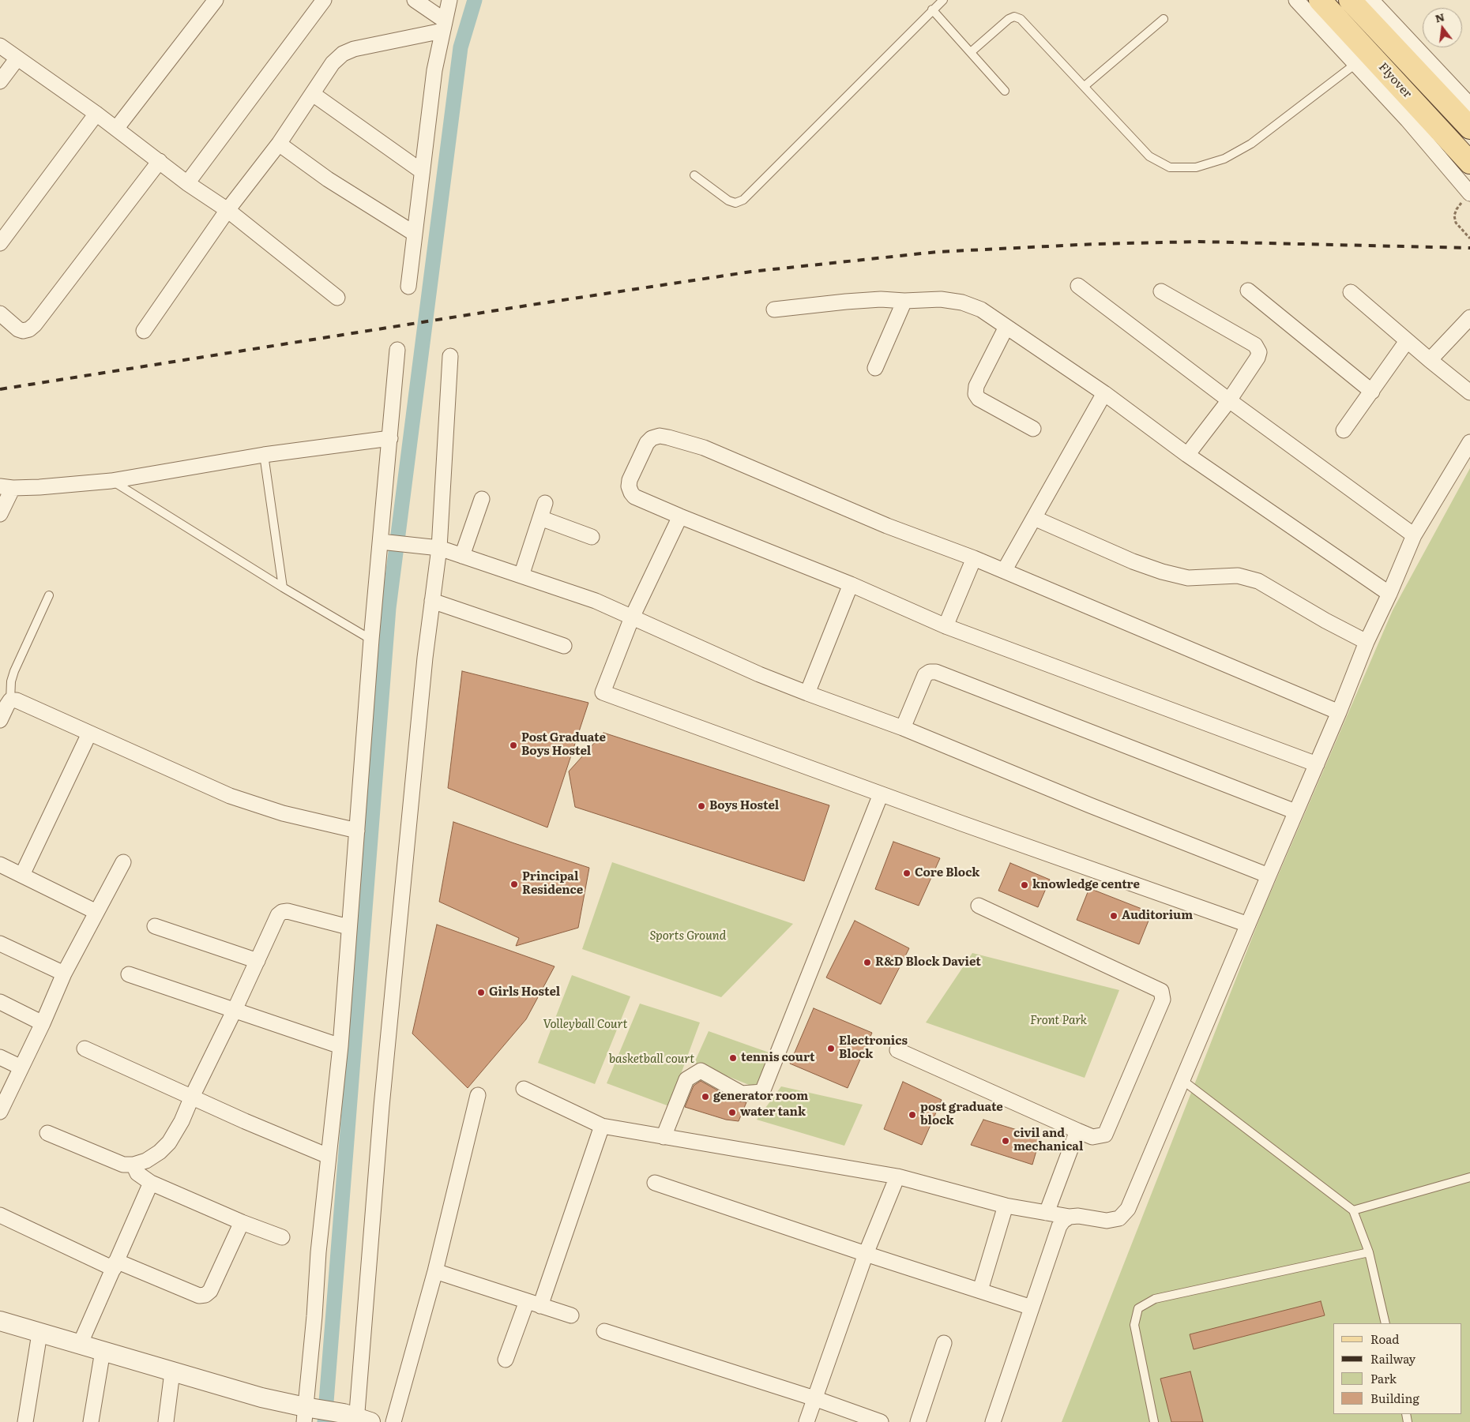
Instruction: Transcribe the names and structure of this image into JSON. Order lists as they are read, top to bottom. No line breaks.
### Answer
{"streets":{"main road":["Flyover"]},"parks":["Sports Ground","Front Park","Volleyball Court","basketball court"],"places":["Post Graduate Boys Hostel","Boys Hostel","Core Block","Principal Residence","knowledge centre","Auditorium","R&D Block Daviet","Girls Hostel","Electronics Block","tennis court","generator room","water tank","post graduate block","civil and mechanical"],"legend":["Road","Railway","Park","Building"],"north":"top"}
